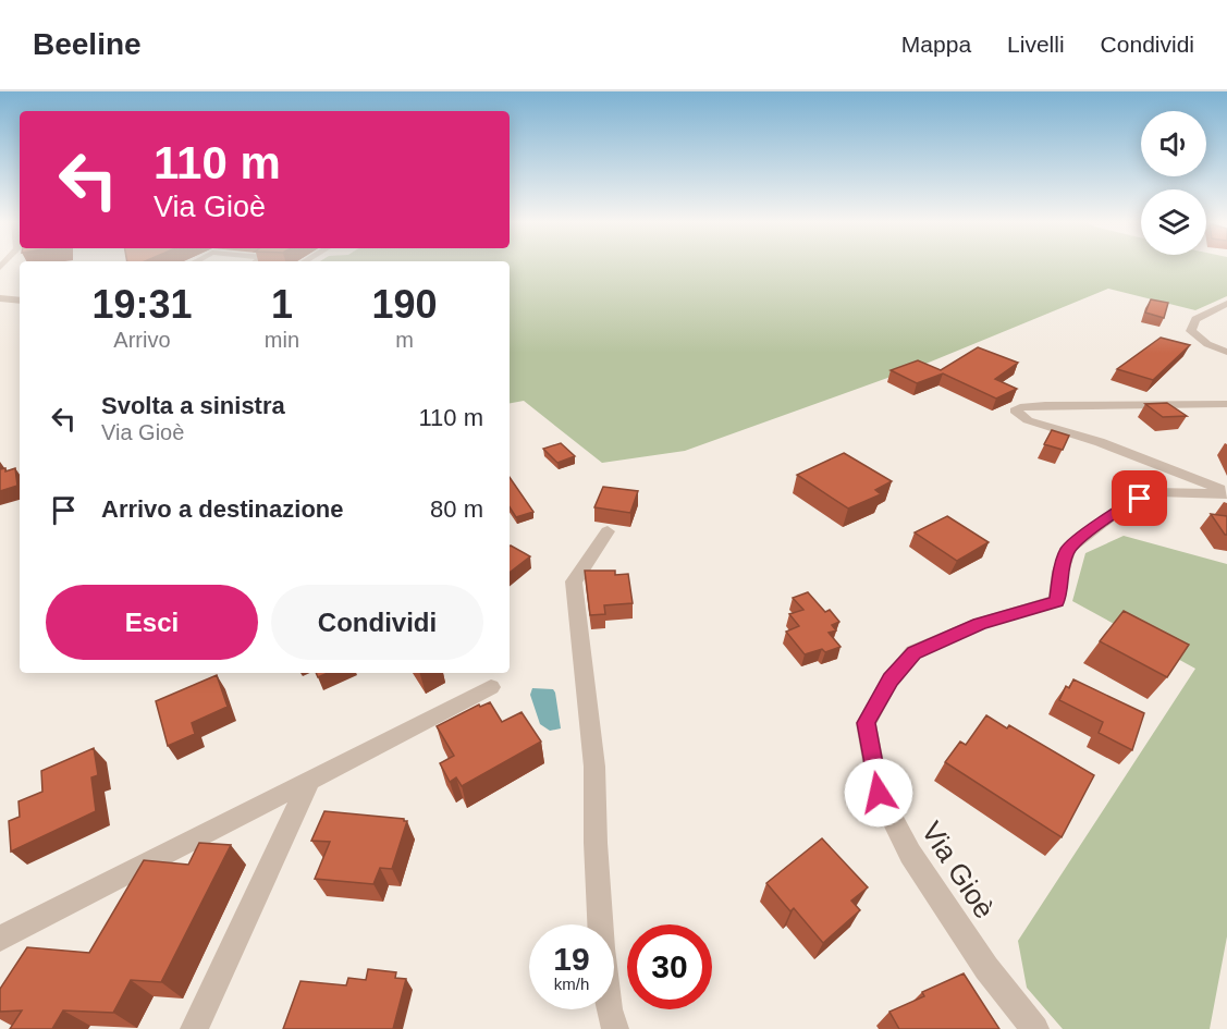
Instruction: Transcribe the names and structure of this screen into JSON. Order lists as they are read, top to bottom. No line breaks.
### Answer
{"streets":{"street":["Via Gioè"]},"page":{"header":"Beeline","nav":["Mappa","Livelli","Condividi"],"turn":["110 m","Via Gioè"],"eta":["19:31","Arrivo","1","min","190","m"],"list":[{"name":"Svolta a sinistra","note":"Via Gioè","value":"110 m"},{"name":"Arrivo a destinazione","value":"80 m"}],"buttons":["Esci","Condividi"],"speed":"19 km/h","limit":"30"}}
